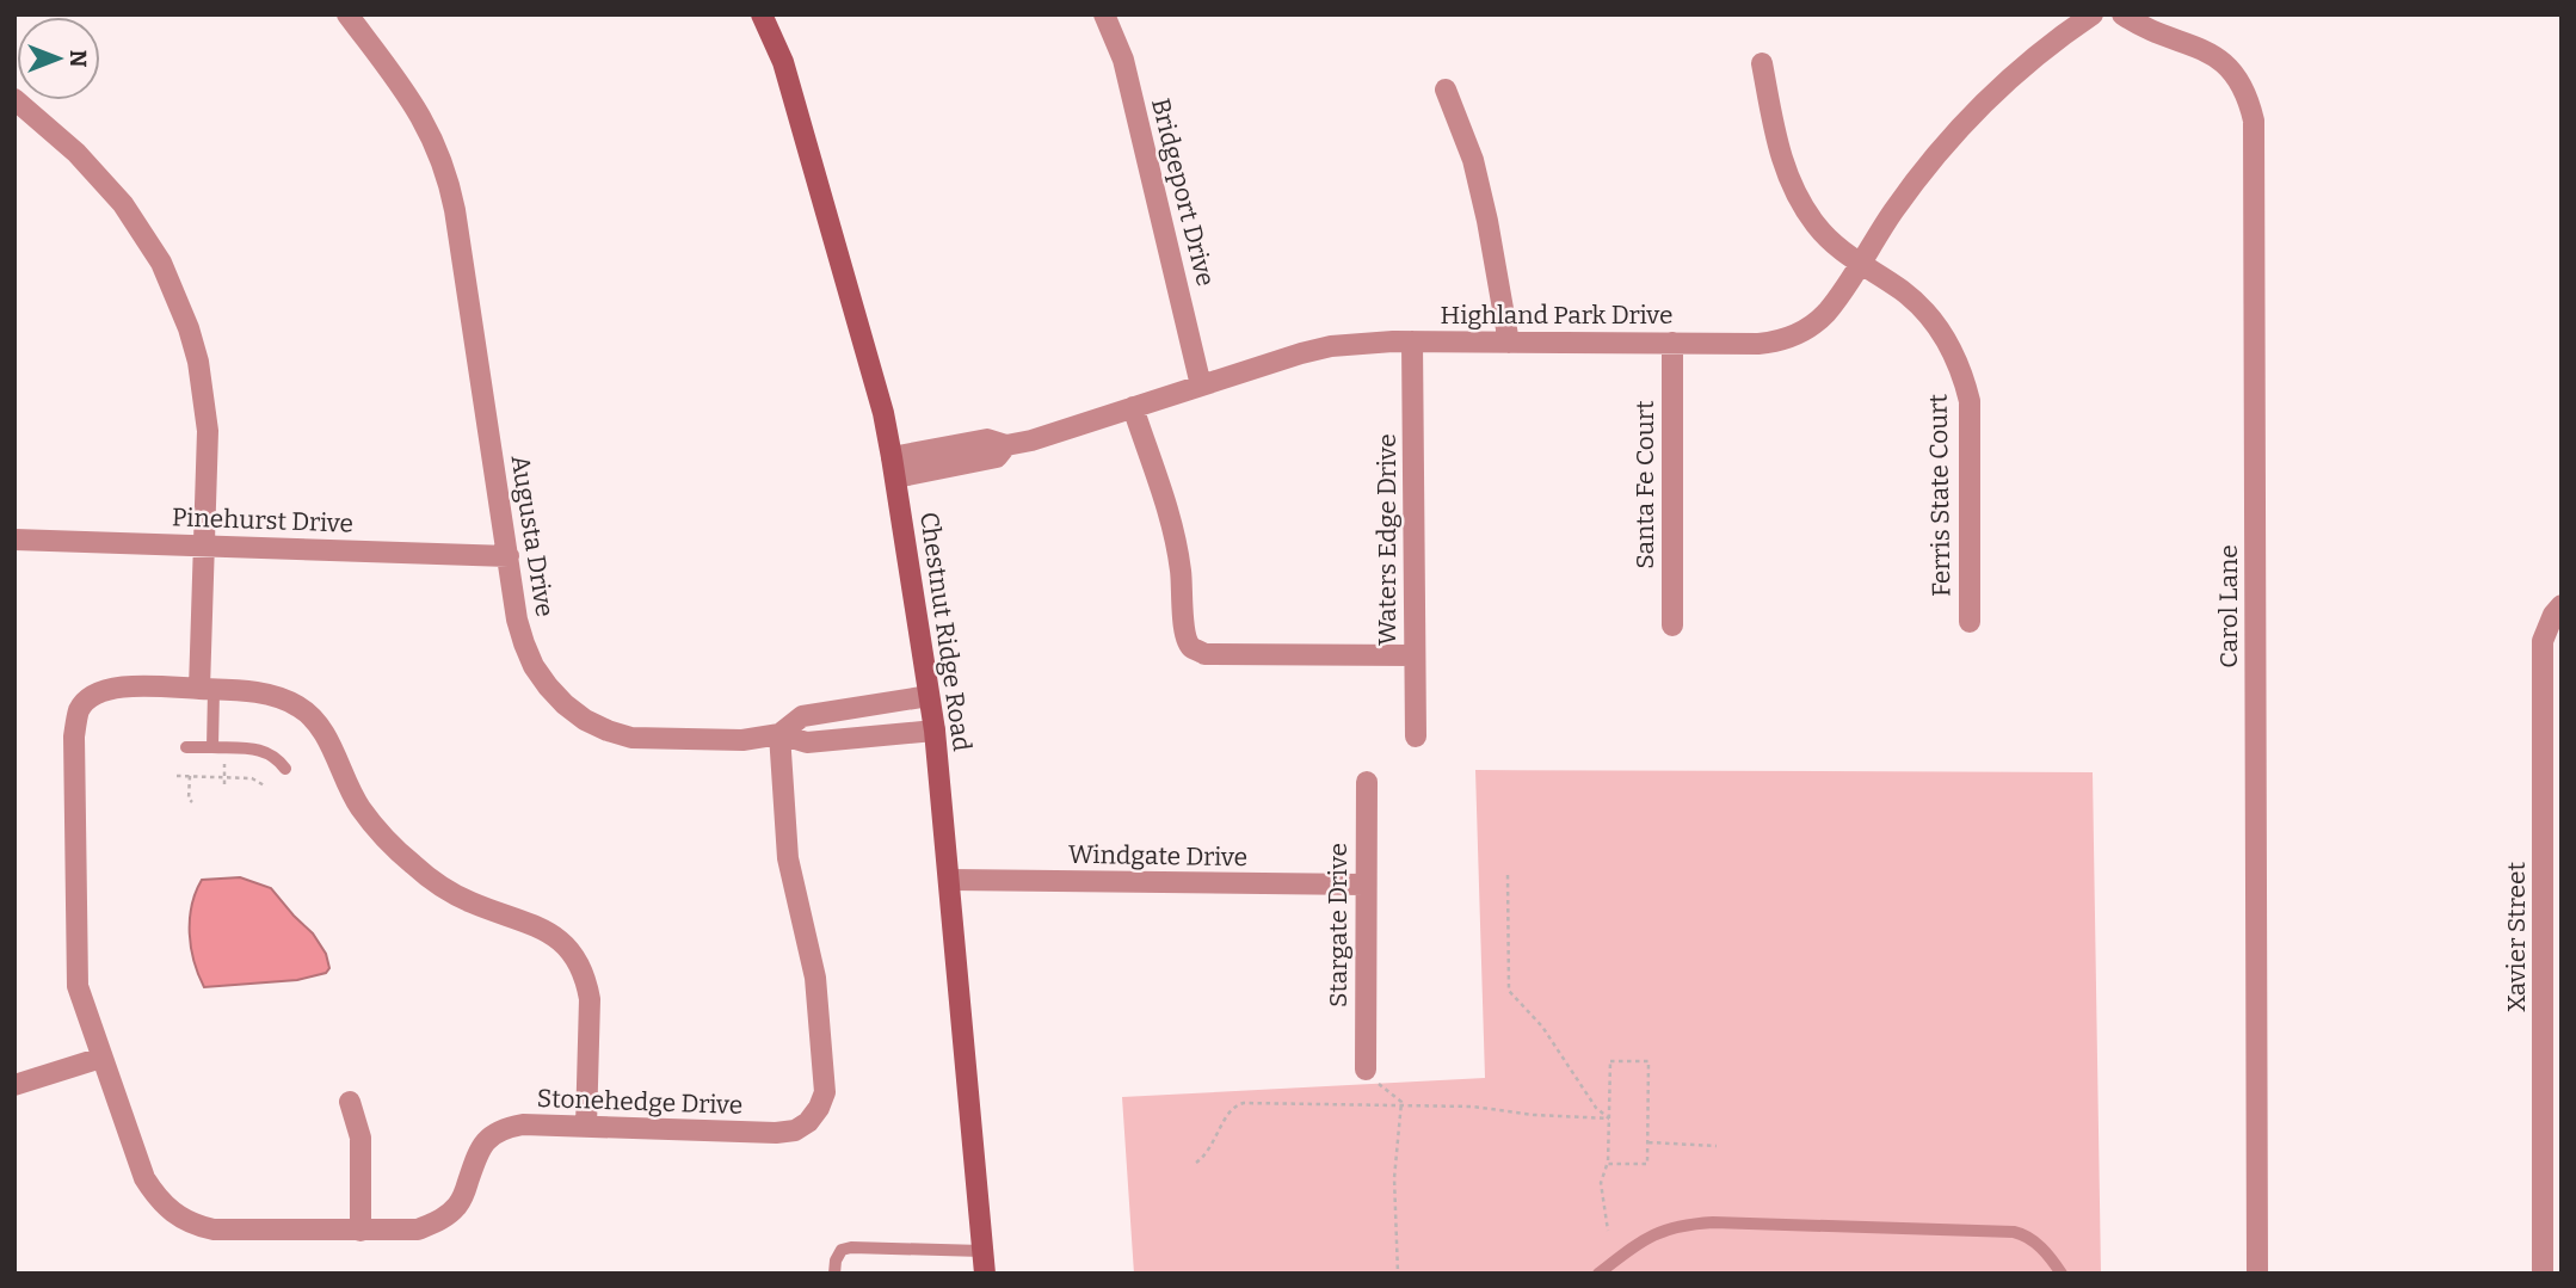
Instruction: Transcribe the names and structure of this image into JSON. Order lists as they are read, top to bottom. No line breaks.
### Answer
{"streets":{"street":["Bridgeport Drive","Highland Park Drive","Santa Fe Court","Ferris State Court","Pinehurst Drive","Augusta Drive","Waters Edge Drive","Carol Lane","Chestnut Ridge Road","Windgate Drive","Stargate Drive","Xavier Street","Stonehedge Drive"]},"crossings":[["Bridgeport Drive","Highland Park Drive"],["Highland Park Drive","Santa Fe Court"],["Highland Park Drive","Ferris State Court"],["Highland Park Drive","Waters Edge Drive"],["Highland Park Drive","Chestnut Ridge Road"],["Pinehurst Drive","Augusta Drive"],["Augusta Drive","Chestnut Ridge Road"],["Augusta Drive","Stonehedge Drive"],["Chestnut Ridge Road","Windgate Drive"],["Windgate Drive","Stargate Drive"]],"north":"right"}
